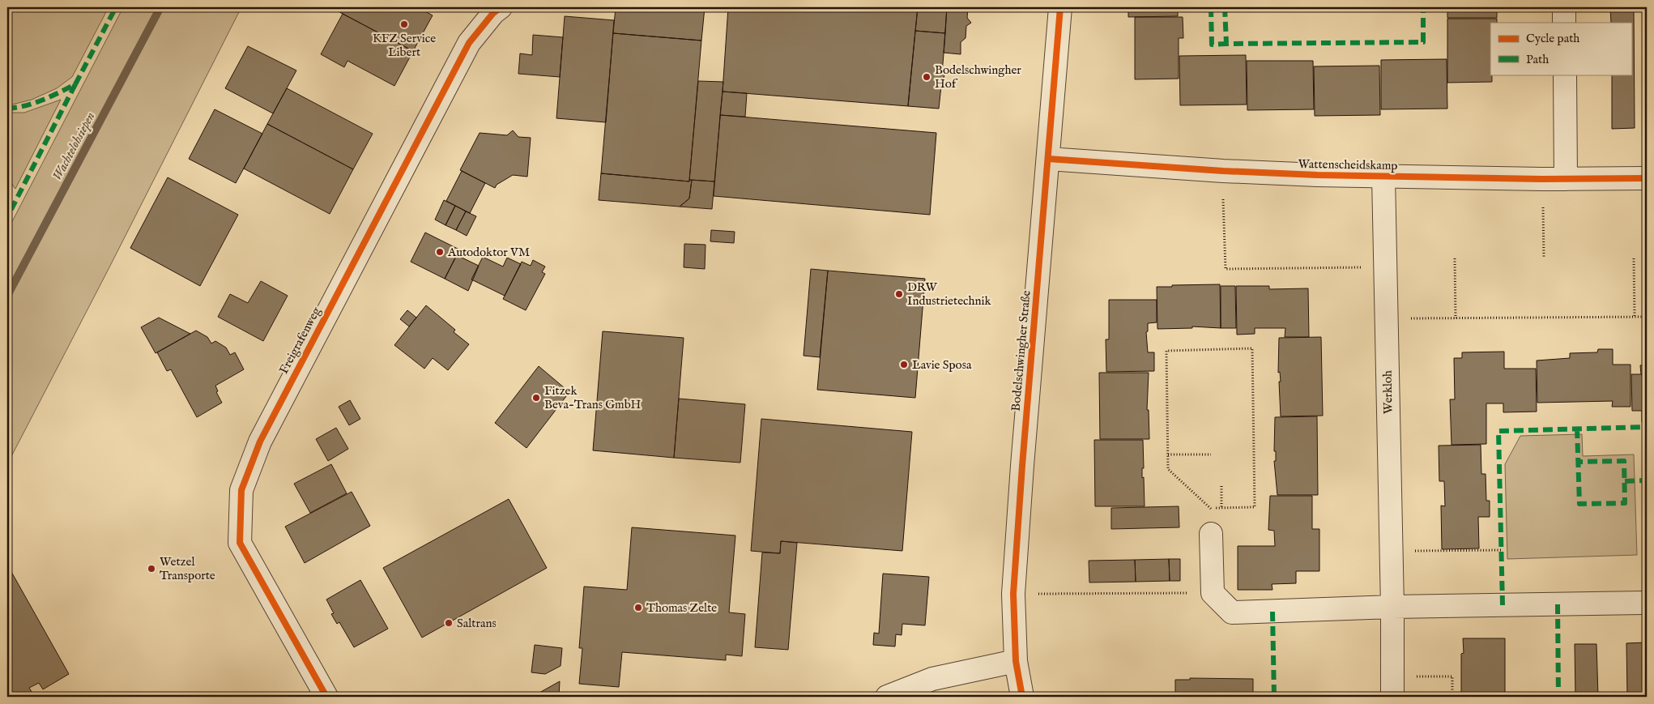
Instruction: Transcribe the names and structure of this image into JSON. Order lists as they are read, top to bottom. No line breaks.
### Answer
{"streets":{"street":["Wattenscheidskamp","Freigrafenweg","Bodelschwingher Straße","Werkloh"]},"crossings":[["Wattenscheidskamp","Bodelschwingher Straße"],["Wattenscheidskamp","Werkloh"]],"water":["Wachtelohsiepen"],"places":["KFZ Service Libert","Bodelschwingher Hof","Autodoktor VM","DRW Industrietechnik","Lavie Sposa","Fitzek Beva-Trans GmbH","Wetzel Transporte","Thomas Zelte","Saltrans"],"legend":["Cycle path","Path"]}
